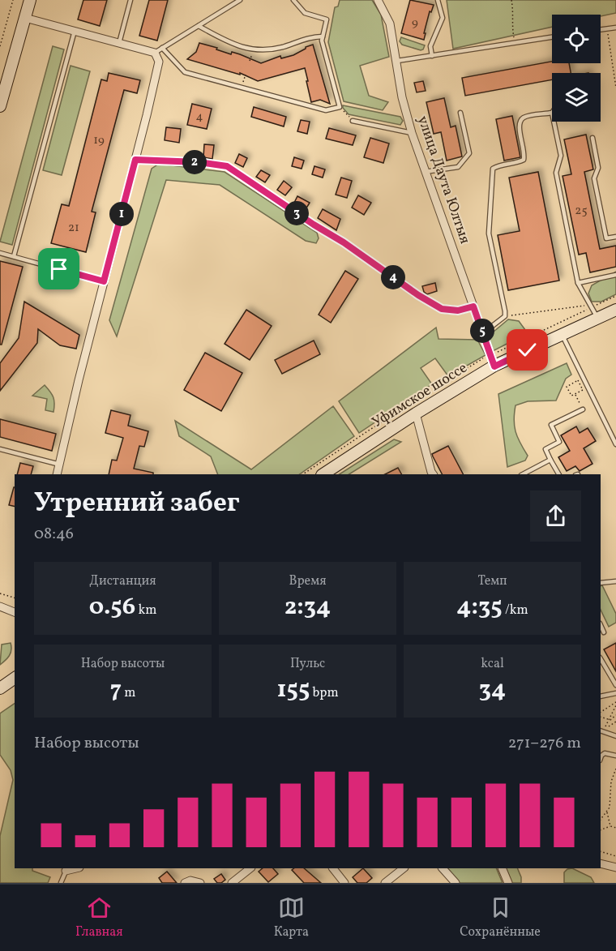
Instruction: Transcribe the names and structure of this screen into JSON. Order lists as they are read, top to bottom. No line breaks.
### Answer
{"streets":{"main road":["Уфимское шоссе"],"street":["улица Даута Юлтыя"]},"crossings":[["улица Даута Юлтыя","Уфимское шоссе"]],"house_numbers":["9","4","19","25","21"],"page":{"pins":["2","3","1","4","5"],"heading":["Утренний забег","08:46"],"stats":[["Дистанция","0.56 km"],["Время","2:34"],["Темп","4:35 /km"],["Набор высоты","7 m"],["Пульс","155 bpm"],["kcal","34"]],"chart":["Набор высоты","271–276 m"],"tabs":["Главная","Карта","Сохранённые"]}}
